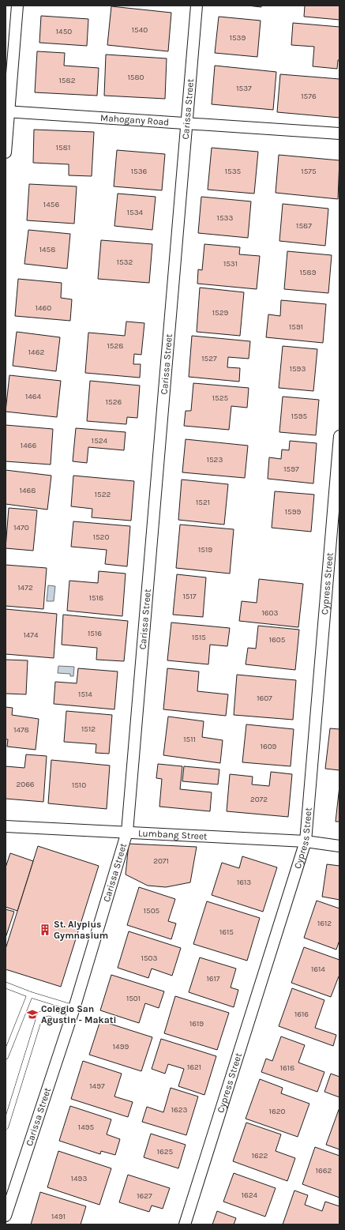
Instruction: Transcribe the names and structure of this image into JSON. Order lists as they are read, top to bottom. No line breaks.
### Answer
{"streets":{"street":["Carissa Street","Mahogany Road","Cypress Street","Lumbang Street"]},"crossings":[["Carissa Street","Mahogany Road"],["Carissa Street","Lumbang Street"],["Cypress Street","Lumbang Street"]],"places":{"building":["St. Alypius Gymnasium"],"school or university":["Colegio San Agustin - Makati"]},"house_numbers":["1540","1450","1539","1580","1582","1537","1576","1581","1536","1535","1575","1456","1534","1533","1587","1458","1532","1531","1589","1460","1529","1591","1528","1462","1527","1593","1464","1525","1526","1595","1524","1466","1523","1597","1468","1522","1521","1599","1470","1520","1519","1472","1517","1518","1603","1516","1474","1515","1605","1514","1607","1512","1478","1511","1609","2066","1510","2072","2071","1613","1505","1612","1615","1503","1614","1617","1501","1616","1619","1499","1621","1618","1497","1623","1620","1495","1625","1622","1662","1493","1624","1627","1491"]}
